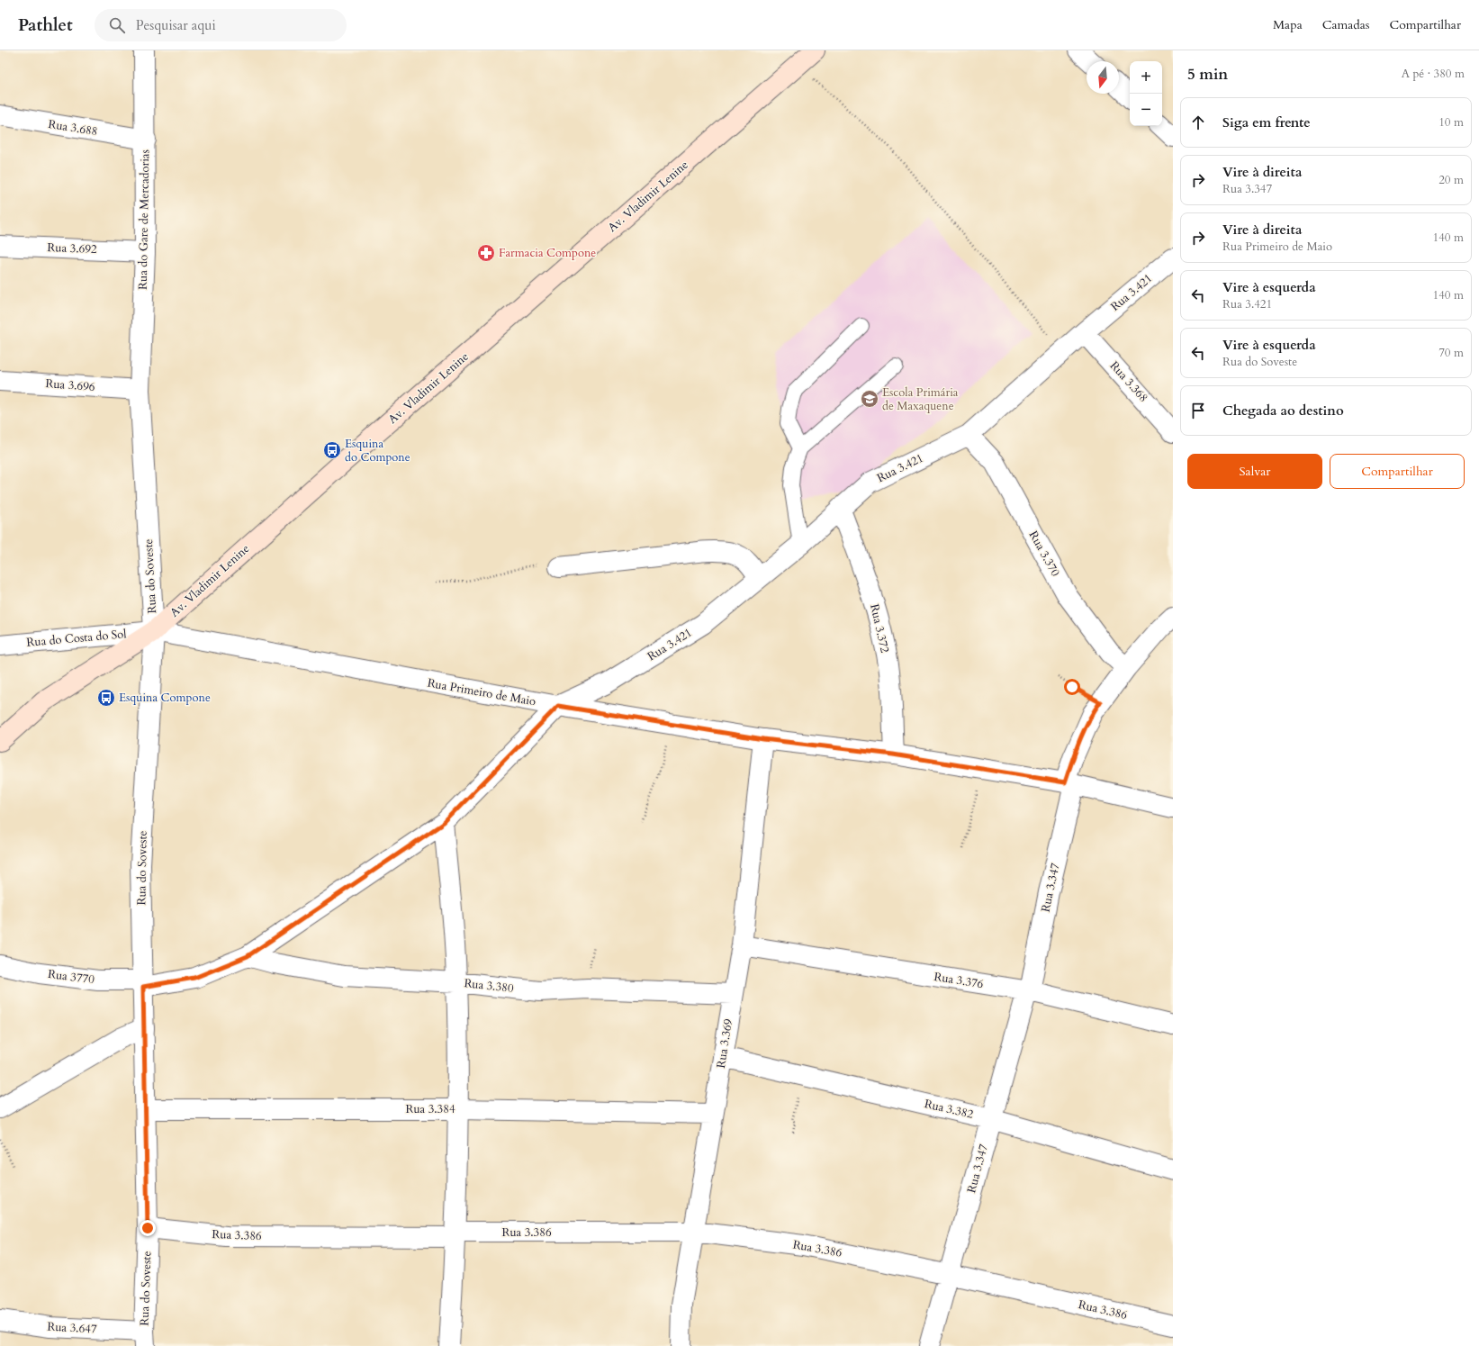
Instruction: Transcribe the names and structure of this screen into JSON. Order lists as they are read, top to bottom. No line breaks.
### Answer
{"streets":{"main road":["Av. Vladimir Lenine"],"street":["Rua 3.688","Rua do Gare de Mercadorias","Rua 3.692","Rua 3.421","Rua 3.368","Rua 3.696","Rua 3.370","Rua do Soveste","Rua 3.372","Rua do Costa do Sol","Rua Primeiro de Maio","Rua 3.347","Rua 3770","Rua 3.376","Rua 3.380","Rua 3.369","Rua 3.384","Rua 3.382","Rua 3.386","Rua 3.647"]},"crossings":[["Rua 3.688","Rua do Gare de Mercadorias"],["Av. Vladimir Lenine","Rua do Soveste"],["Av. Vladimir Lenine","Rua do Costa do Sol"],["Av. Vladimir Lenine","Rua Primeiro de Maio"],["Rua do Gare de Mercadorias","Rua 3.692"],["Rua do Gare de Mercadorias","Rua 3.696"],["Rua do Gare de Mercadorias","Rua do Soveste"],["Rua 3.421","Rua 3.368"],["Rua 3.421","Rua 3.370"],["Rua 3.421","Rua do Soveste"],["Rua 3.421","Rua 3.372"],["Rua 3.421","Rua Primeiro de Maio"],["Rua 3.421","Rua 3770"],["Rua 3.421","Rua 3.380"],["Rua 3.696","Rua do Soveste"],["Rua 3.370","Rua 3.347"],["Rua do Soveste","Rua do Costa do Sol"],["Rua do Soveste","Rua Primeiro de Maio"],["Rua do Soveste","Rua 3770"],["Rua do Soveste","Rua 3.384"],["Rua do Soveste","Rua 3.386"],["Rua do Soveste","Rua 3.647"],["Rua 3.372","Rua Primeiro de Maio"],["Rua do Costa do Sol","Rua Primeiro de Maio"],["Rua Primeiro de Maio","Rua 3.347"],["Rua Primeiro de Maio","Rua 3.369"],["Rua 3.347","Rua 3.376"],["Rua 3.347","Rua 3.382"],["Rua 3.347","Rua 3.386"],["Rua 3.376","Rua 3.369"],["Rua 3.380","Rua 3.369"],["Rua 3.369","Rua 3.384"],["Rua 3.369","Rua 3.382"],["Rua 3.369","Rua 3.386"]],"places":{"pharmacy":["Farmacia Compone"],"school or university":["Escola Primária de Maxaquene"],"bus stop":["Esquina do Compone","Esquina Compone"]},"north":"bottom","page":{"header":"Pathlet","search":"Pesquisar aqui","nav":["Mapa","Camadas","Compartilhar"],"heading":["5 min","A pé · 380 m"],"map_buttons":["+","−"],"list":[["Siga em frente","10 m"],["Vire à direita","Rua 3.347","20 m"],["Vire à direita","Rua Primeiro de Maio","140 m"],["Vire à esquerda","Rua 3.421","140 m"],["Vire à esquerda","Rua do Soveste","70 m"],"Chegada ao destino"],"buttons":["Salvar","Compartilhar"]}}
